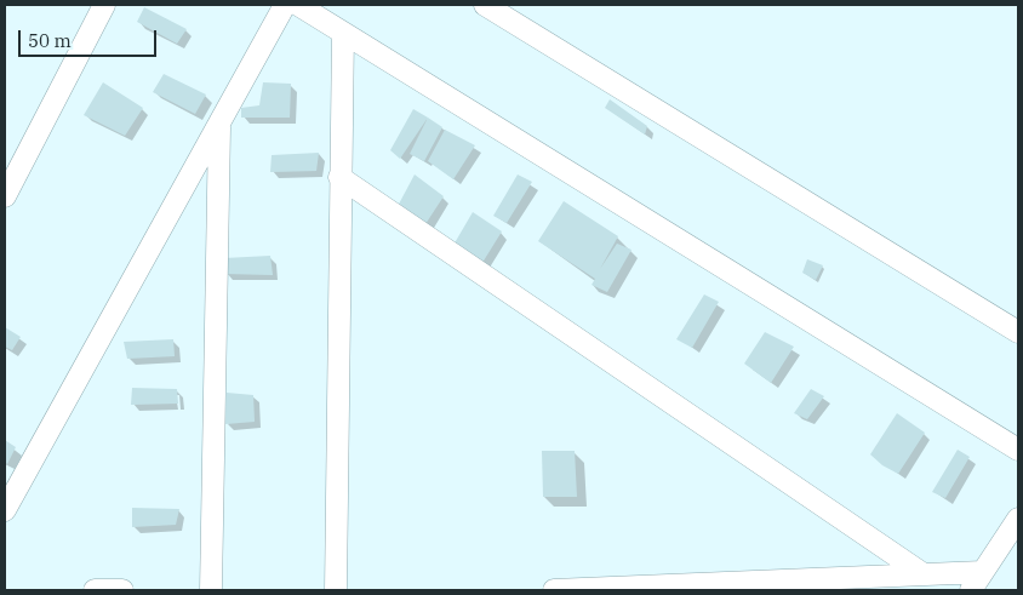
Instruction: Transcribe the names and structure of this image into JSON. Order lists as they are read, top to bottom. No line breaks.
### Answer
{"scale_bar":"50 m"}
